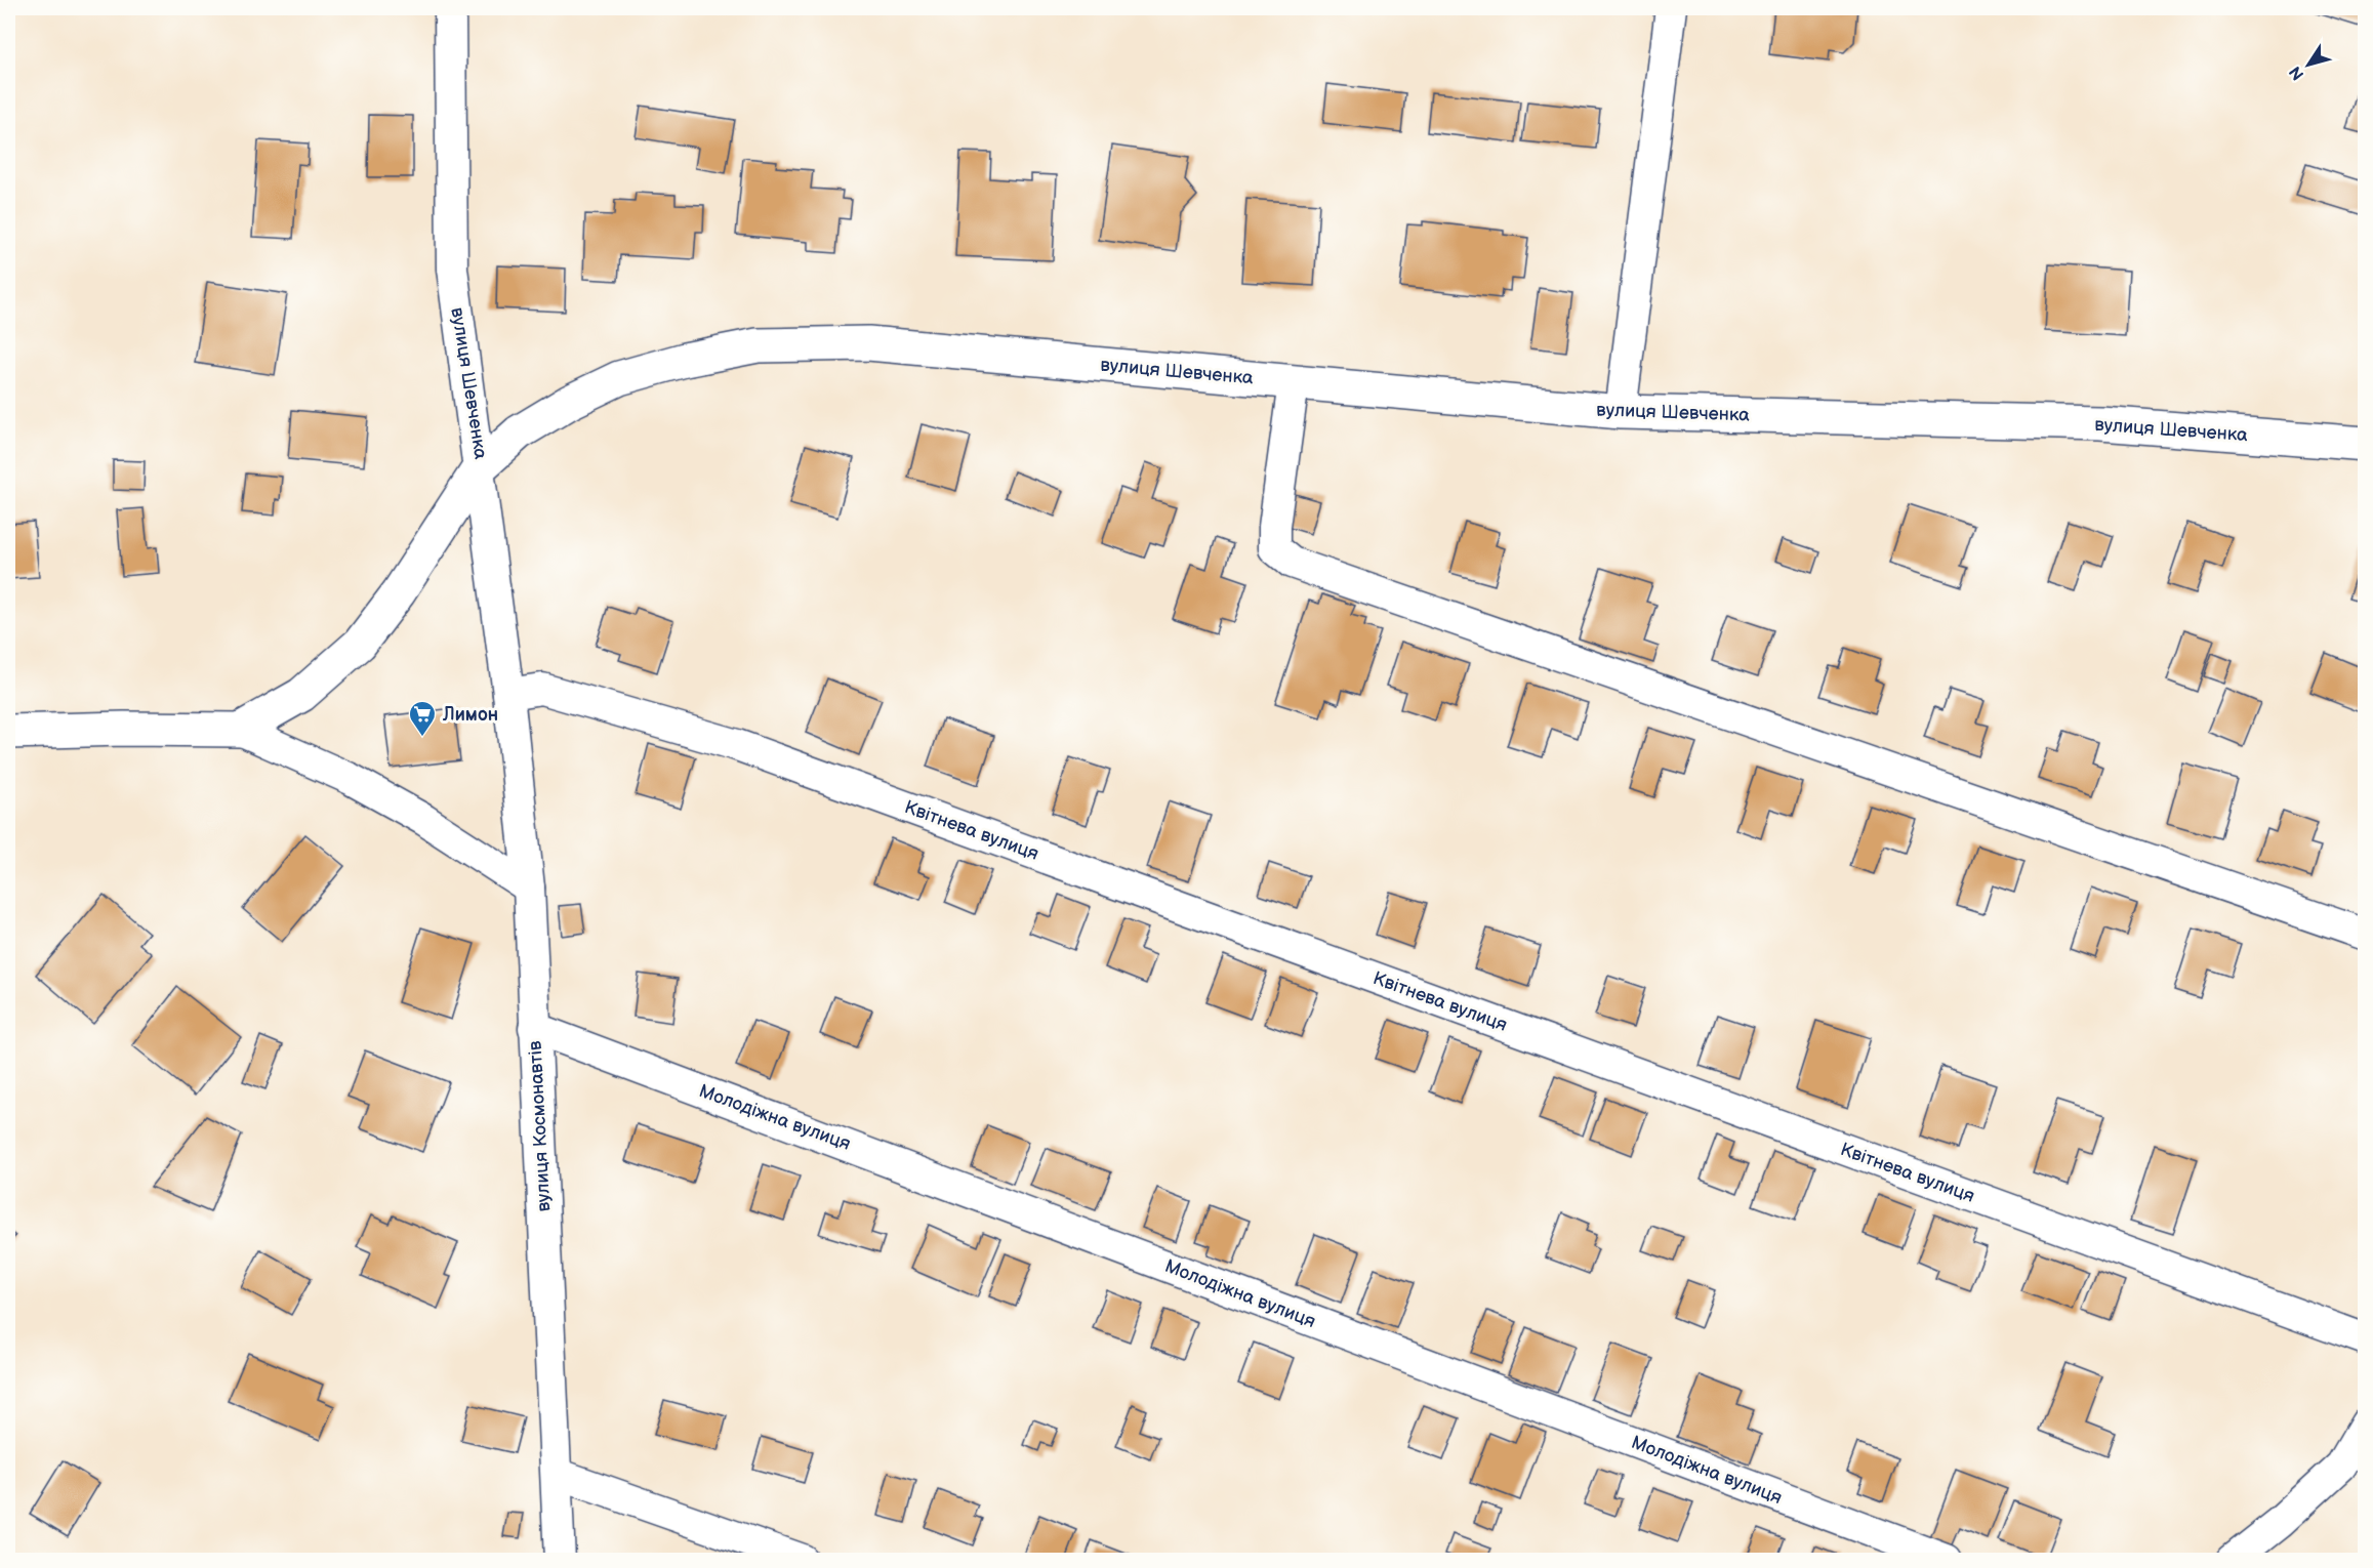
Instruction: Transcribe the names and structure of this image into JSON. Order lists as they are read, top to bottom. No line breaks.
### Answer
{"streets":{"street":["вулиця Шевченка","Квітнева вулиця","Молодіжна вулиця","вулиця Космонавтів"]},"crossings":[["вулиця Шевченка","вулиця Космонавтів"],["Квітнева вулиця","вулиця Космонавтів"],["Молодіжна вулиця","вулиця Космонавтів"]],"places":{"supermarket":["Лимон"]},"north":"bottom left"}
